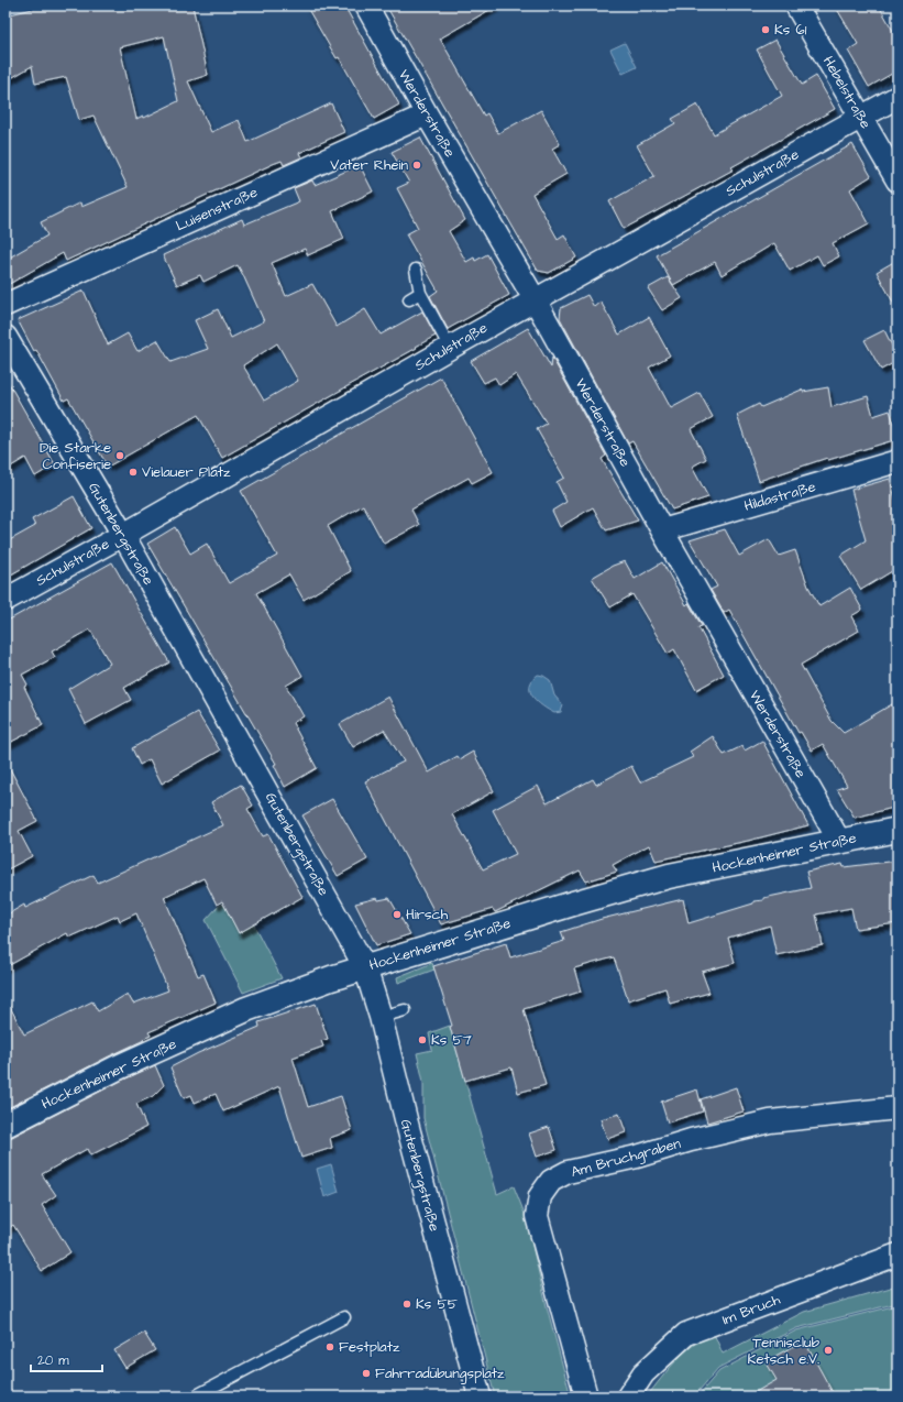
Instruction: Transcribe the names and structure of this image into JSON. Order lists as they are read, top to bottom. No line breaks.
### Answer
{"streets":{"street":["Hebelstraße","Werderstraße","Schulstraße","Luisenstraße","Hildastraße","Gutenbergstraße","Hockenheimer Straße","Am Bruchgraben","Im Bruch"]},"crossings":[["Hebelstraße","Schulstraße"],["Werderstraße","Schulstraße"],["Werderstraße","Luisenstraße"],["Werderstraße","Hildastraße"],["Werderstraße","Hockenheimer Straße"],["Schulstraße","Gutenbergstraße"],["Gutenbergstraße","Hockenheimer Straße"]],"places":["Ks 61","Vater Rhein","Die Starke Confiserie","Vielauer Platz","Hirsch","Ks 57","Ks 55","Festplatz","Tennisclub Ketsch e.V.","Fahrradübungsplatz"],"scale_bar":"20 m"}
